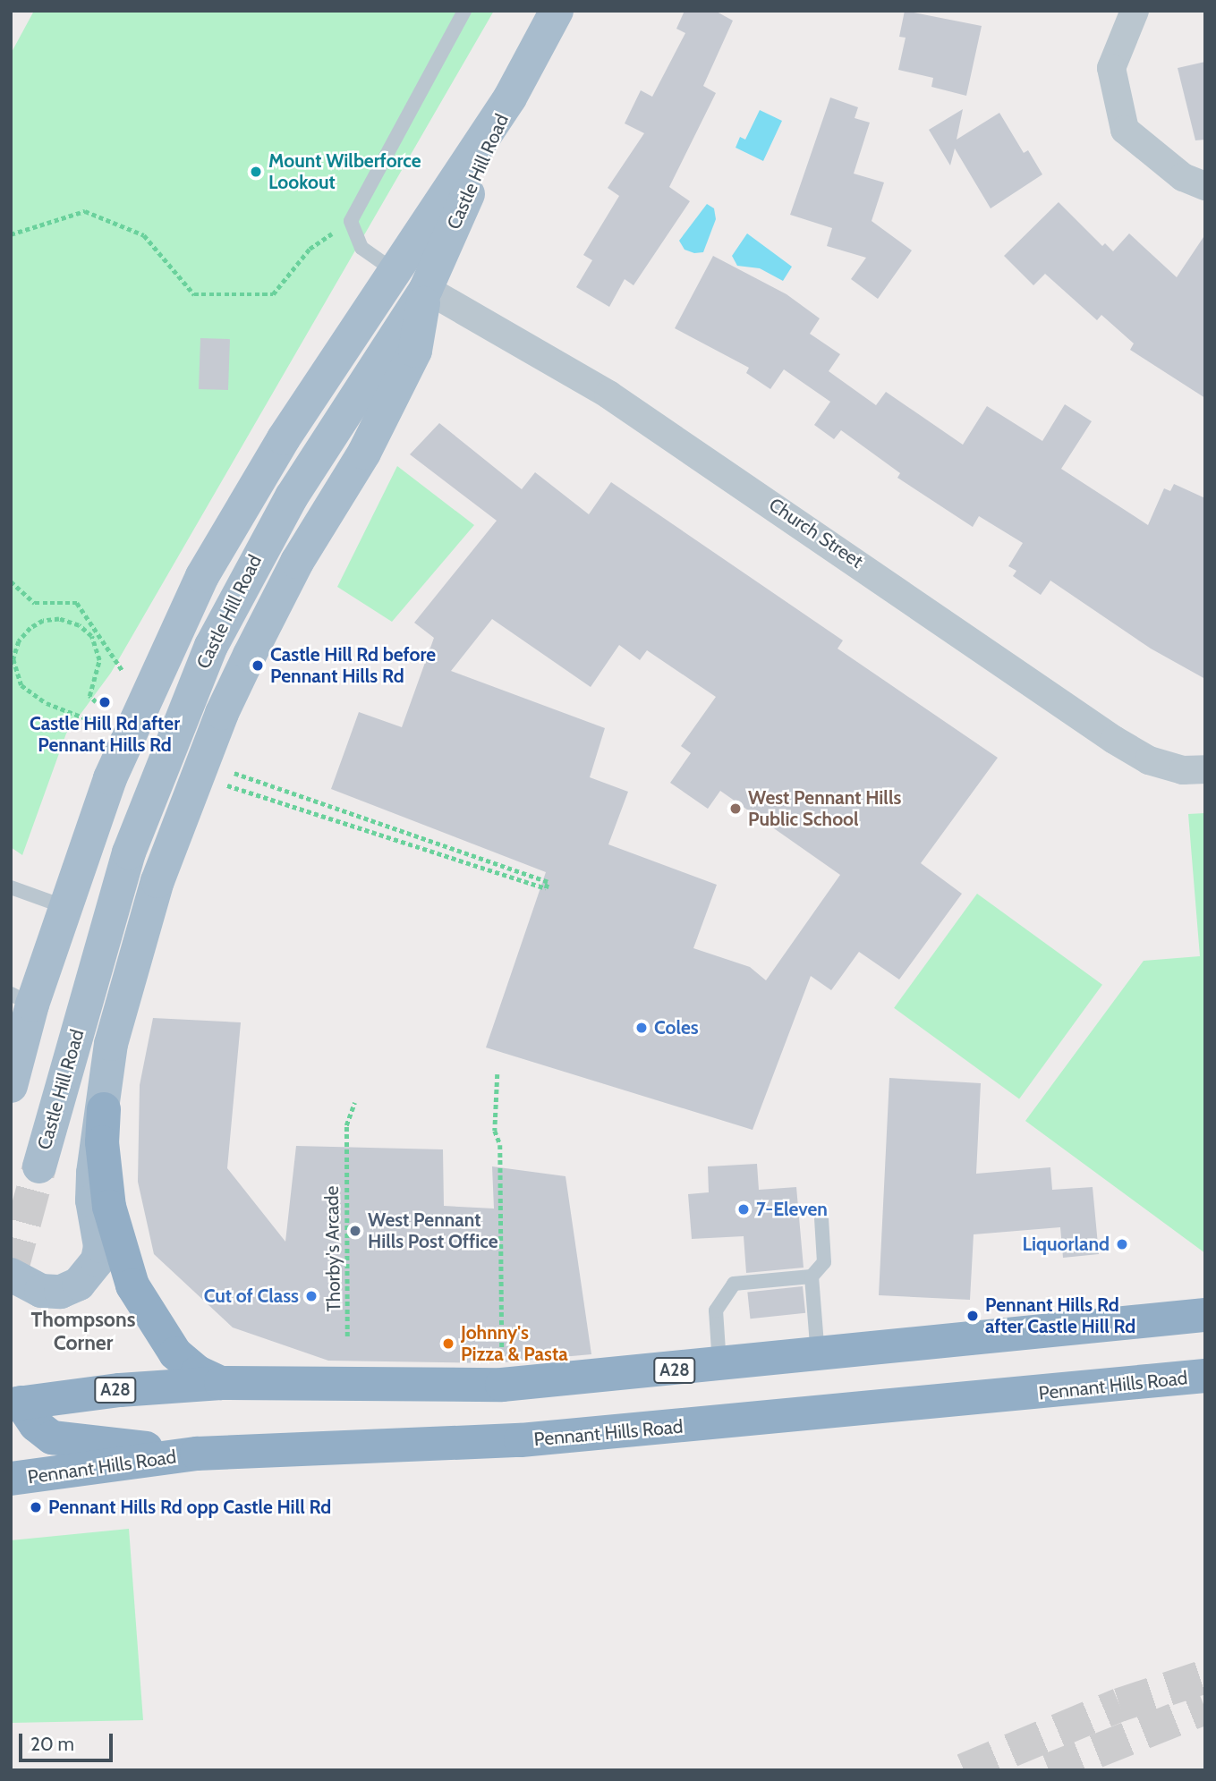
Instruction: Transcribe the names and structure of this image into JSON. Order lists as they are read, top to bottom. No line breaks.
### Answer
{"streets":{"highway":["A28","Pennant Hills Road"],"main road":["Castle Hill Road"],"street":["Church Street"],"path":["Thorby's Arcade"]},"crossings":[["Castle Hill Road","Church Street"]],"districts":["Thompsons Corner"],"places":["Mount Wilberforce Lookout","Castle Hill Rd before Pennant Hills Rd","Castle Hill Rd after Pennant Hills Rd","West Pennant Hills Public School","Coles","7-Eleven","West Pennant Hills Post Office","Liquorland","Cut of Class","Pennant Hills Rd after Castle Hill Rd","Johnny's Pizza & Pasta","Pennant Hills Rd opp Castle Hill Rd"],"scale_bar":"20 m"}
